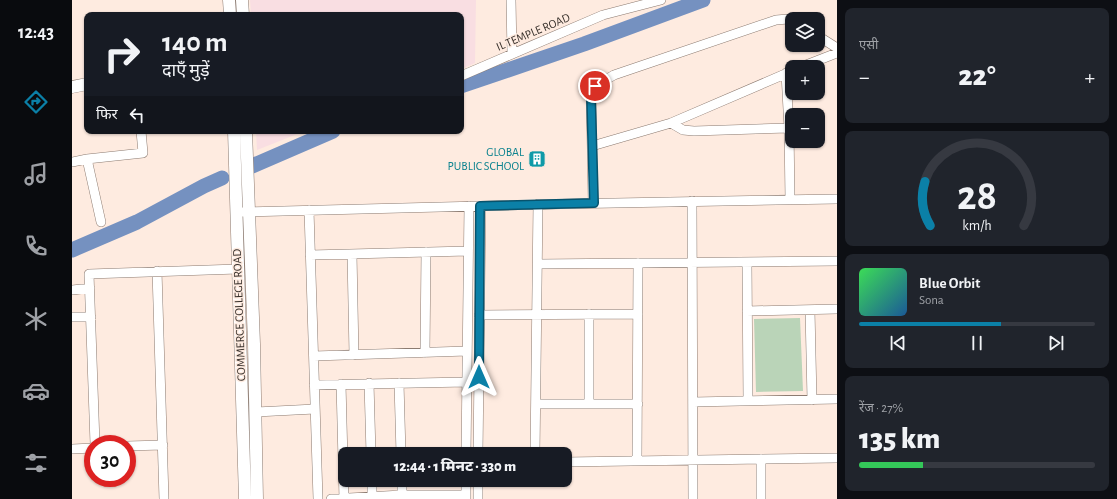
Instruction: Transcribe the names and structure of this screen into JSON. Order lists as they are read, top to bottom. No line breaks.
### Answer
{"streets":{"street":["IL TEMPLE ROAD","COMMERCE COLLEGE ROAD"]},"places":{"building":["GLOBAL PUBLIC SCHOOL"]},"page":{"tabs":"12:43","tile":["एसी",["रेंज · 27%","135 km"]],"map_buttons":["+","−"],"turn":["140 m","दाएँ मुड़ें"],"heat":["−","22°","+"],"then":"फिर","song":["Blue Orbit","Sona"],"limit":"30","trip":"12:44 · 1 मिनट · 330 m","gauge":["28","km/h"]}}
